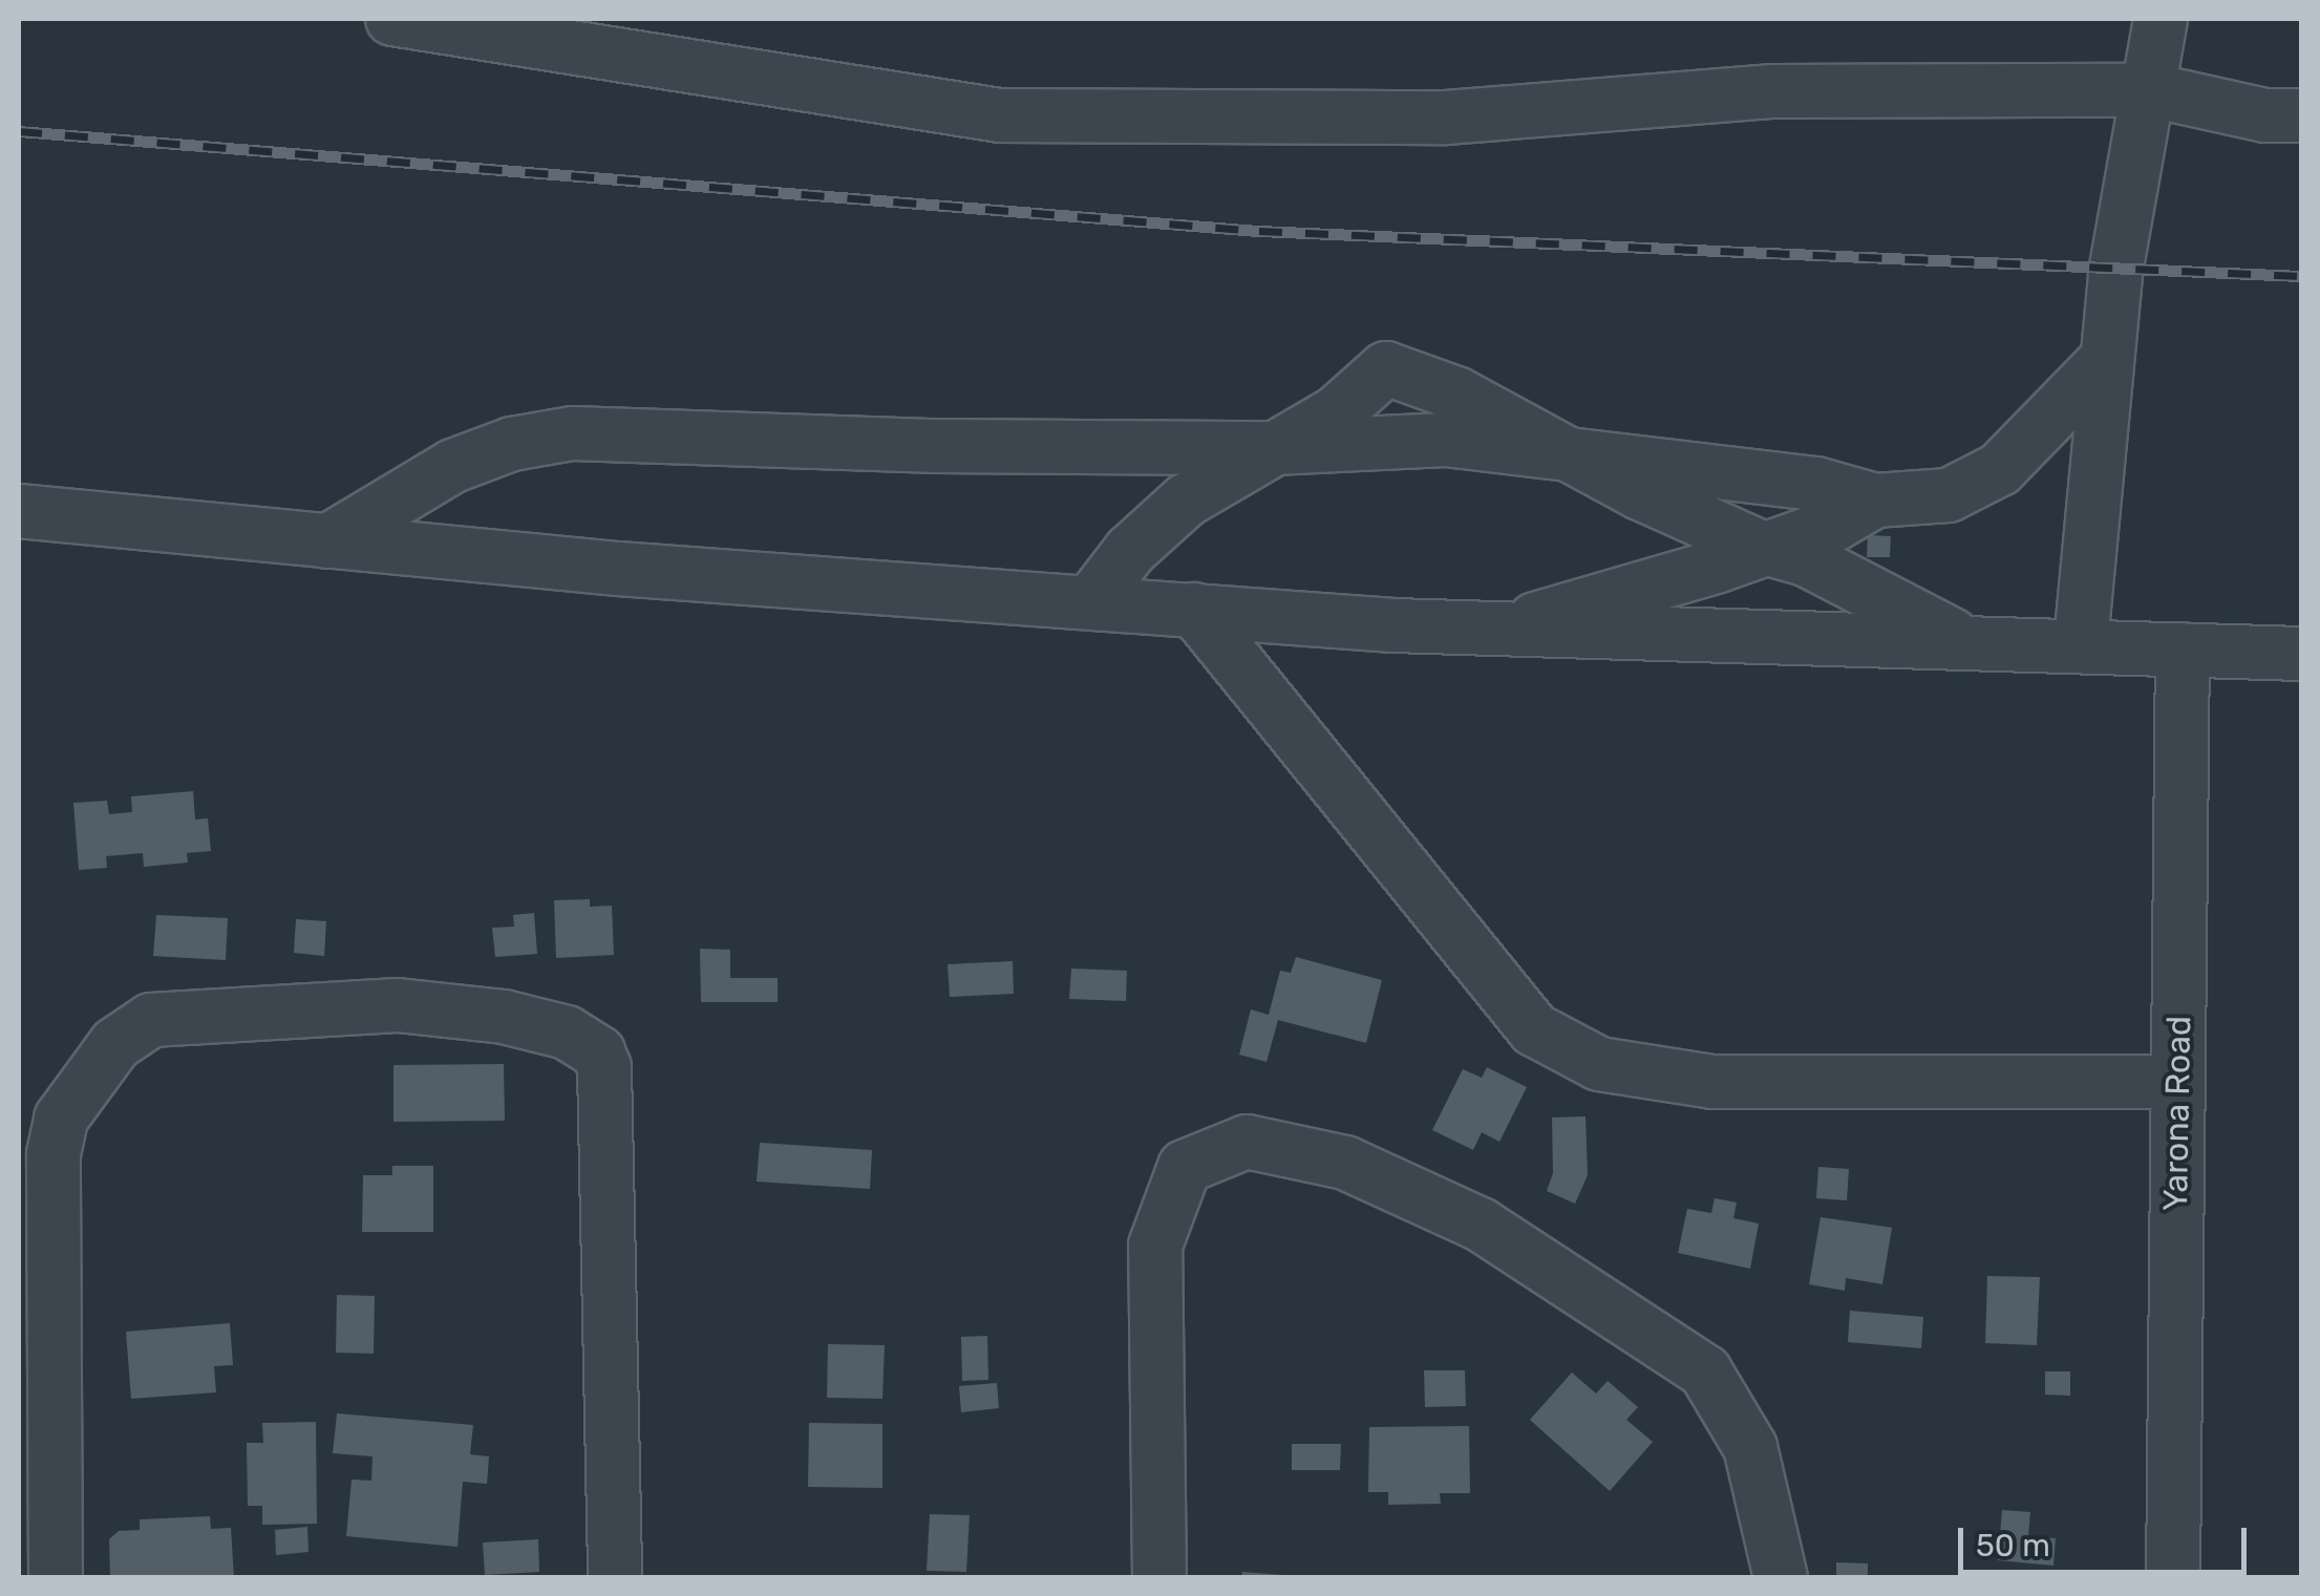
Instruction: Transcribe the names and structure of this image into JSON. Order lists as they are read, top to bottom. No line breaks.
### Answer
{"streets":{"street":["Yarona Road"]},"scale_bar":"50 m"}
